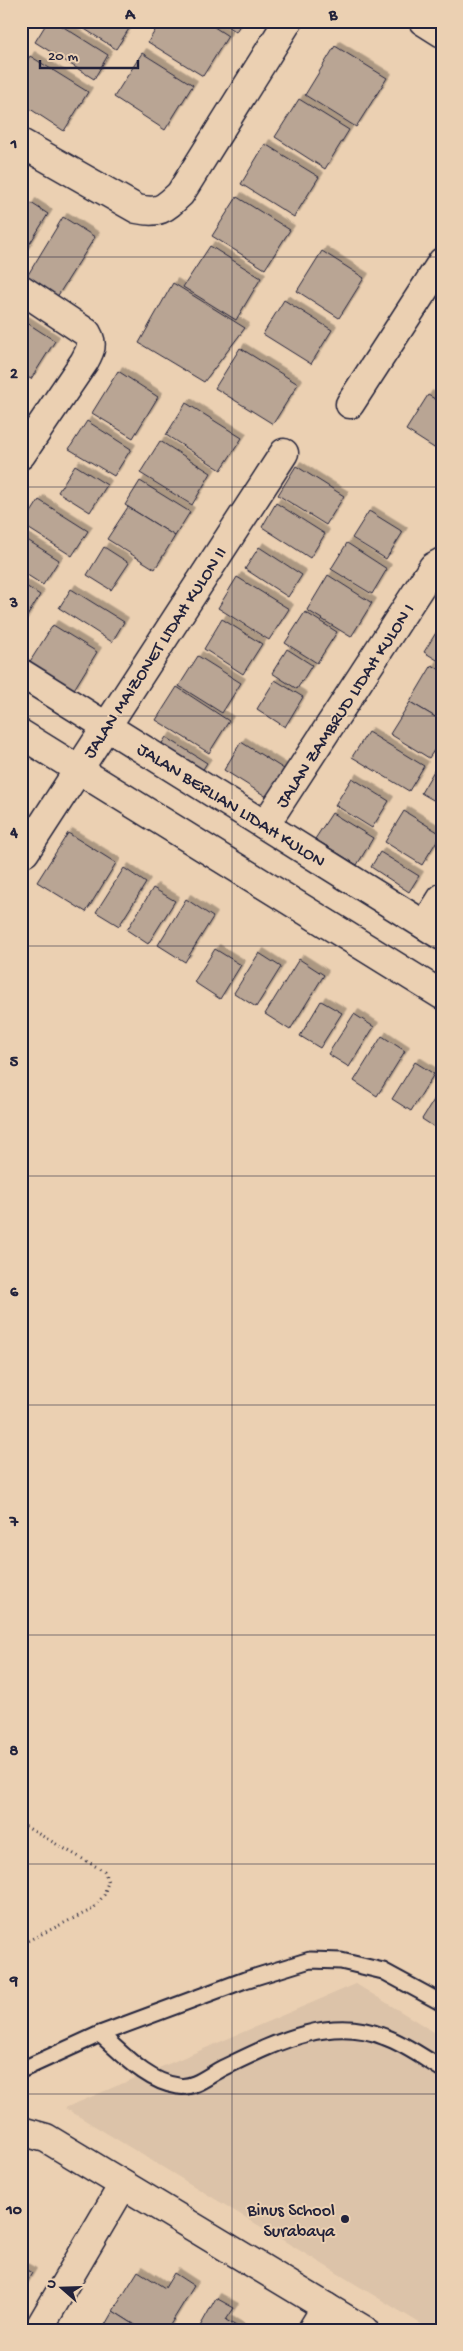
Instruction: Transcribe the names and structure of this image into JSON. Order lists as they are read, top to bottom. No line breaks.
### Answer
{"streets":{"street":["JALAN MAIZONET LIDAH KULON II","JALAN ZAMBRUD LIDAH KULON I","JALAN BERLIAN LIDAH KULON"]},"crossings":[["JALAN MAIZONET LIDAH KULON II","JALAN BERLIAN LIDAH KULON"],["JALAN ZAMBRUD LIDAH KULON I","JALAN BERLIAN LIDAH KULON"]],"places":["Binus School Surabaya"],"scale_bar":"20 m","north":"left","grid":{"columns":["A","B"],"rows":["1","2","3","4","5","6","7","8","9","10"]}}
